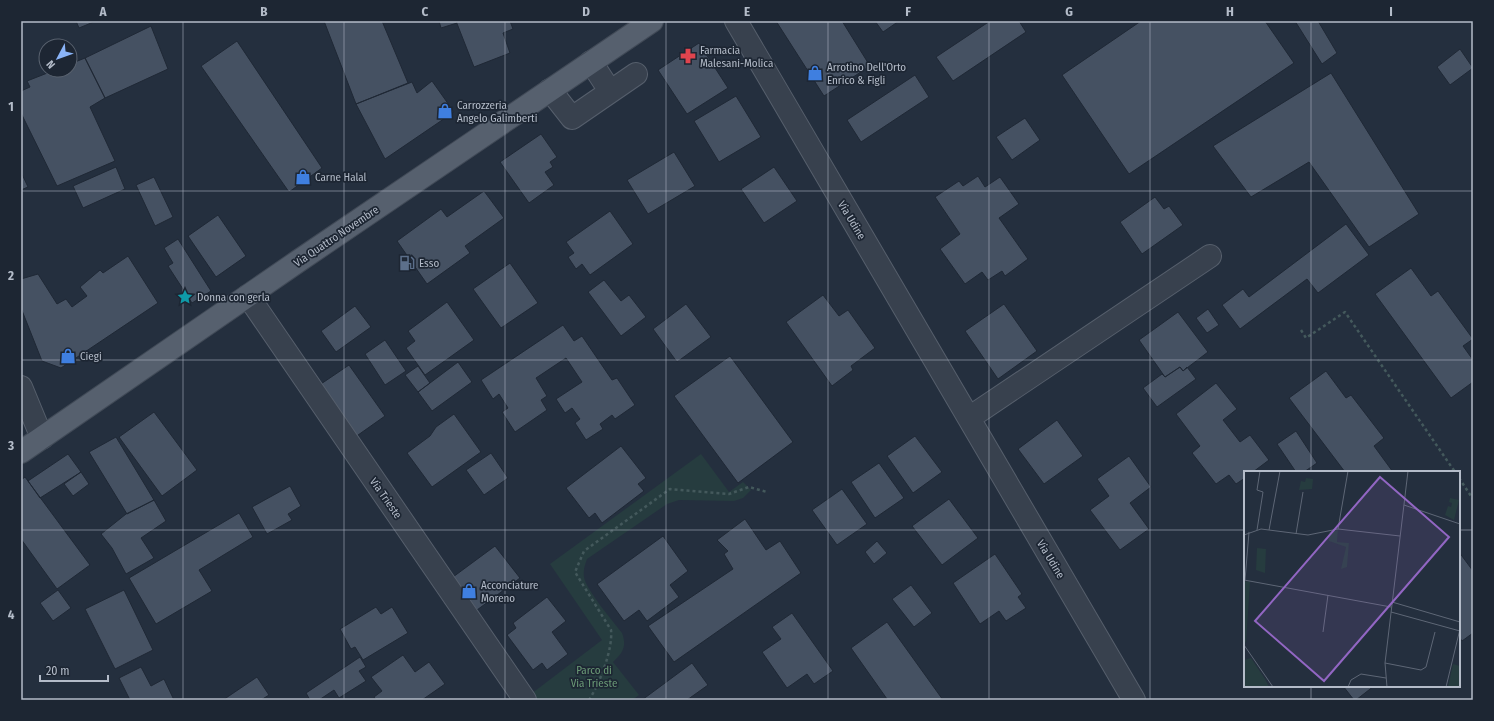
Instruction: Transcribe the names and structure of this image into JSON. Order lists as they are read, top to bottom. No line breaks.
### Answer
{"streets":{"main road":["Via Quattro Novembre"],"street":["Via Udine","Via Trieste"]},"crossings":[["Via Quattro Novembre","Via Trieste"]],"parks":["Parco di Via Trieste"],"places":{"pharmacy":["Farmacia Malesani-Molica"],"shop":["Arrotino Dell'Orto Enrico & Figli","Carrozzeria Angelo Galimberti","Carne Halal","Ciegi","Acconciature Moreno"],"fuel station":["Esso"],"place":["Donna con gerla"]},"scale_bar":"20 m","north":"bottom left","grid":{"columns":["A","B","C","D","E","F","G","H","I"],"rows":["1","2","3","4"]}}
